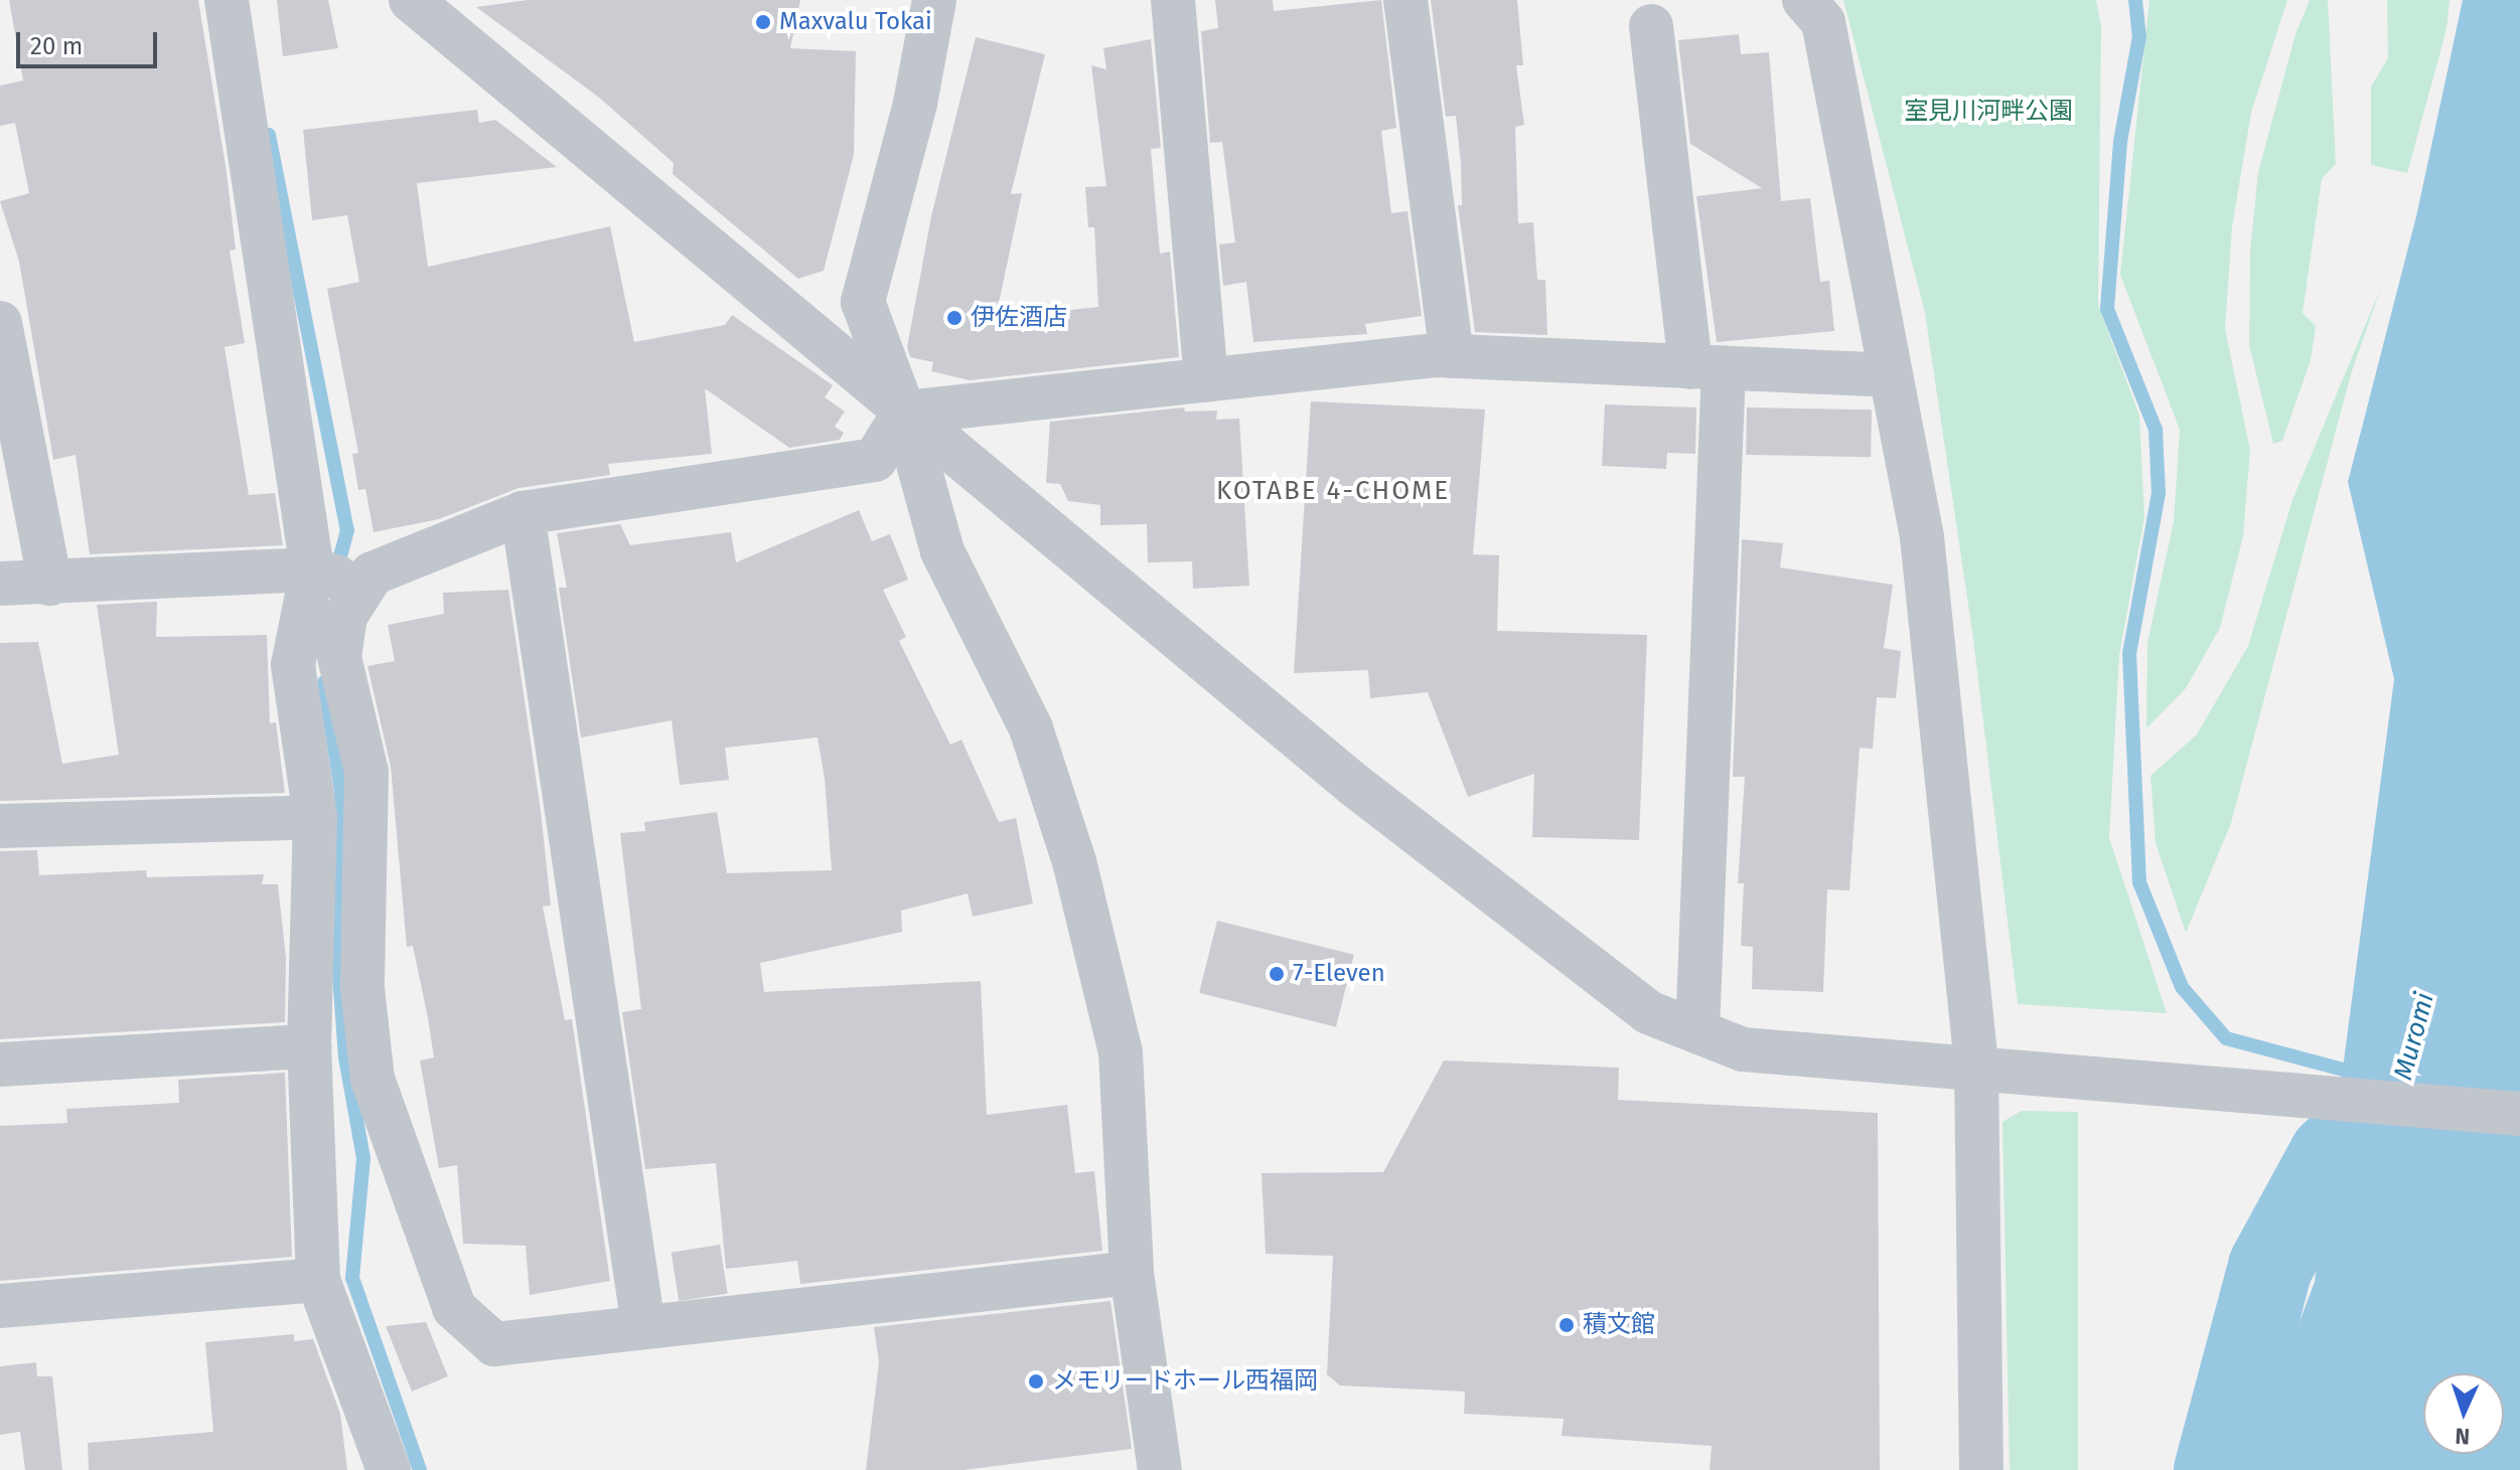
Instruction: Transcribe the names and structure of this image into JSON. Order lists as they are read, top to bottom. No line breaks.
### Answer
{"districts":["KOTABE 4-CHOME"],"water":["Muromi"],"parks":["室見川河畔公園"],"places":["Maxvalu Tokai","伊佐酒店","7-Eleven","積文館","メモリードホール西福岡"],"scale_bar":"20 m","north":"bottom"}
